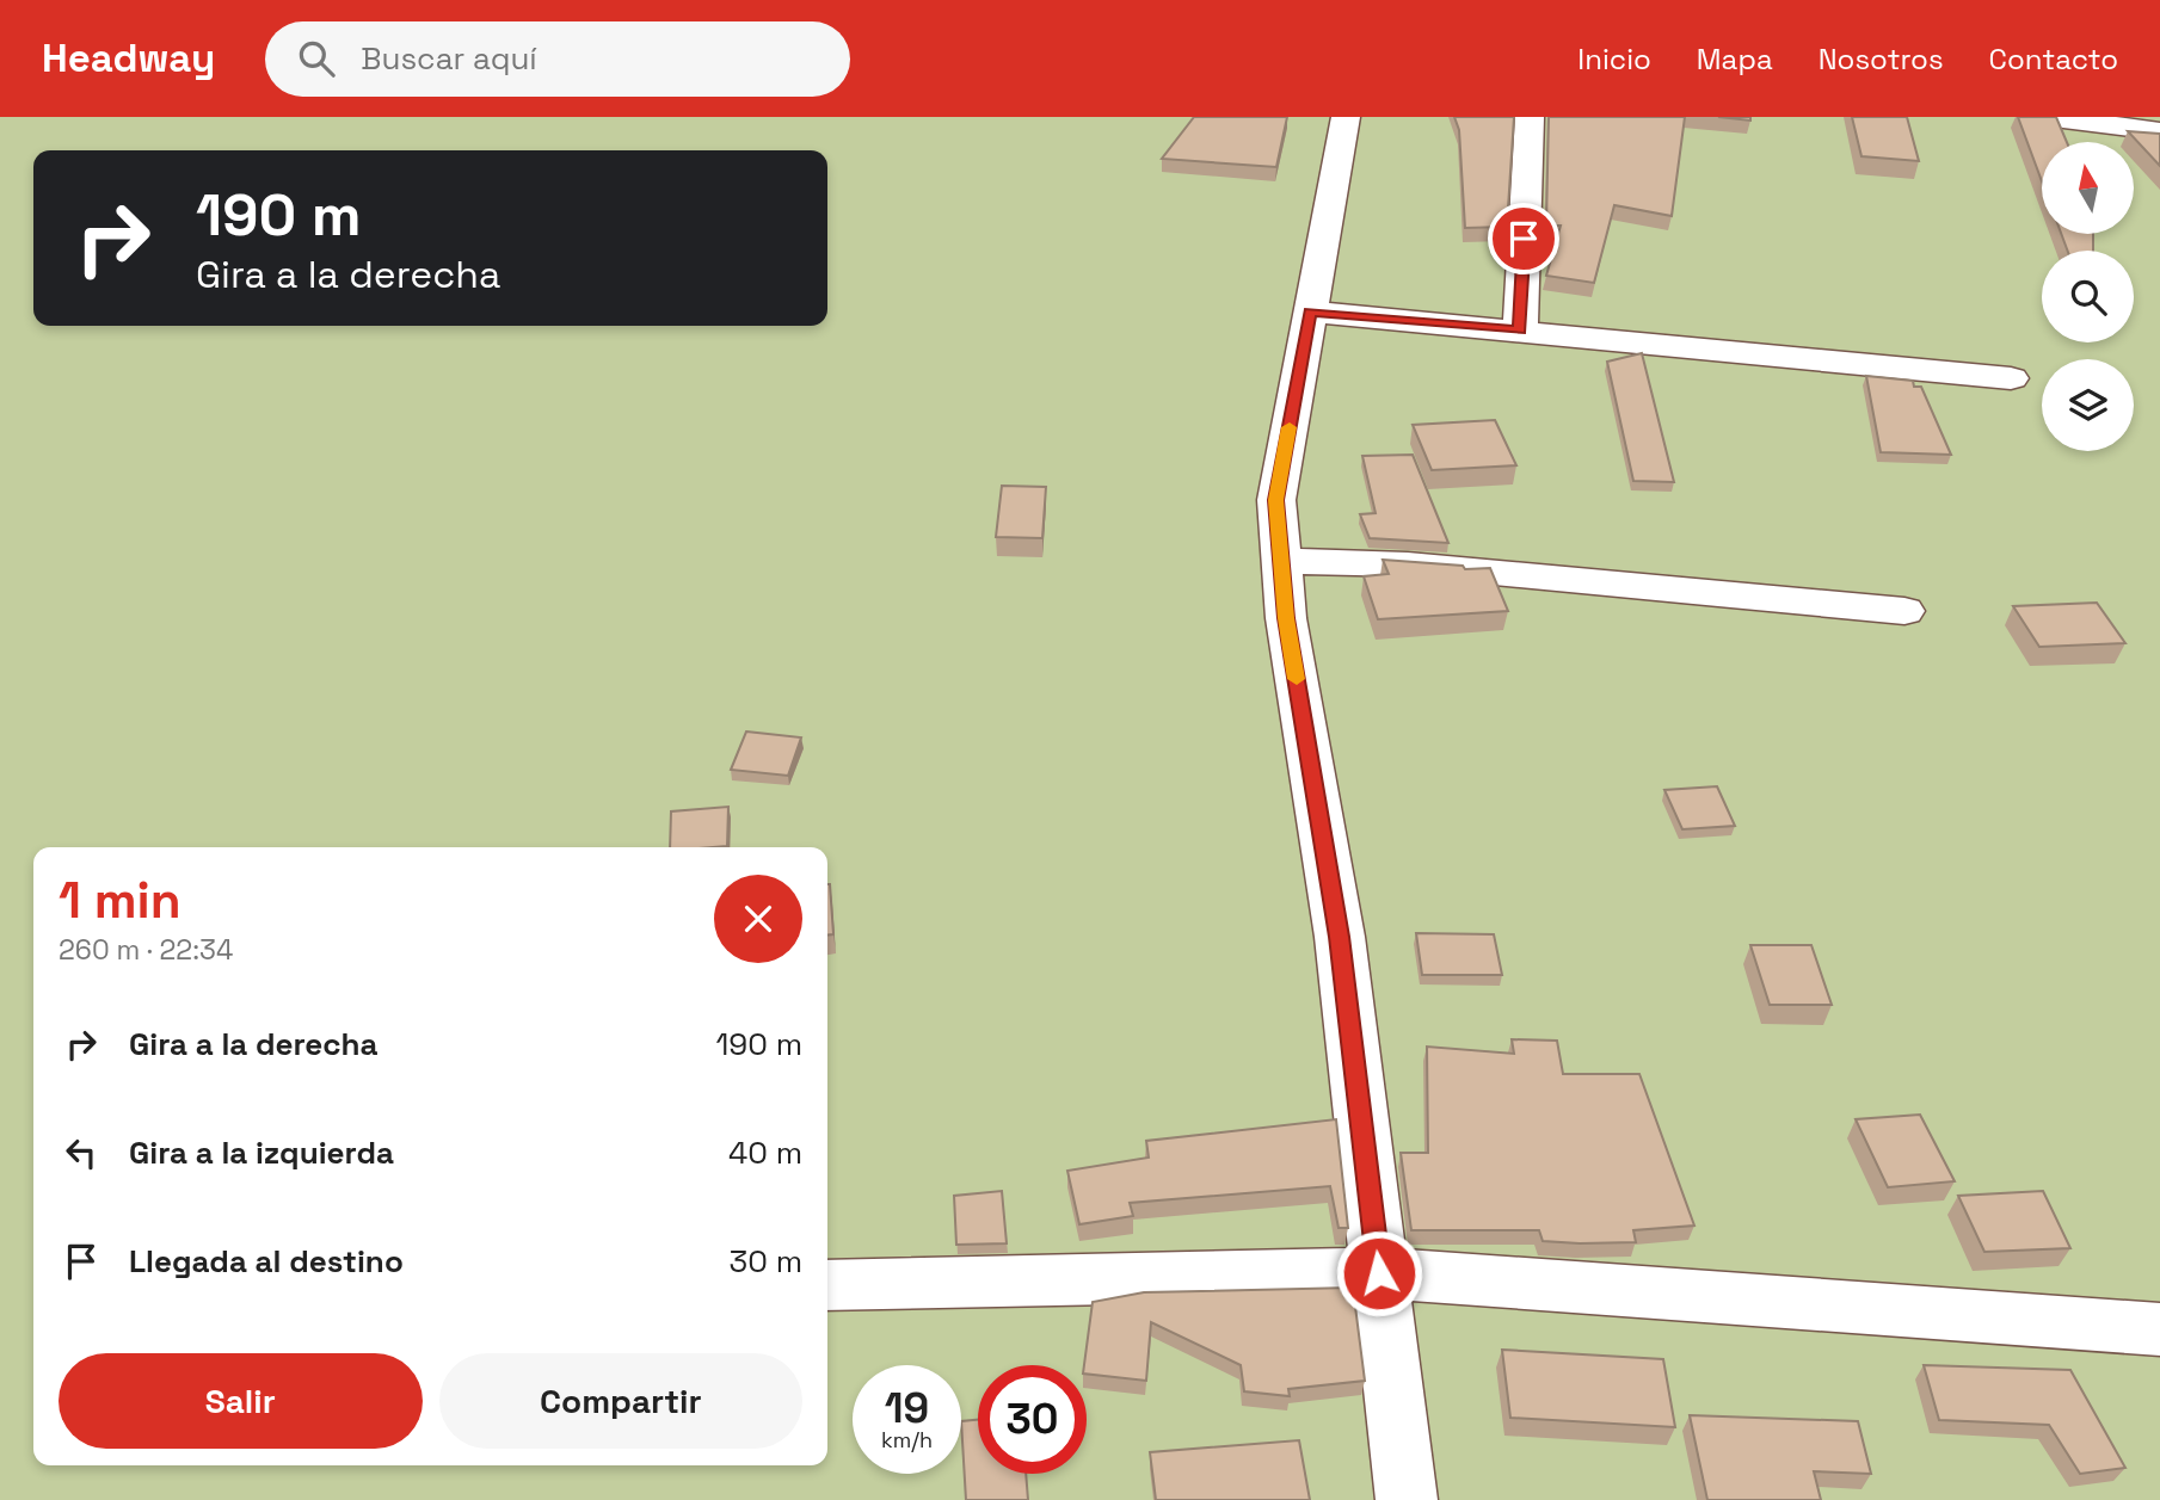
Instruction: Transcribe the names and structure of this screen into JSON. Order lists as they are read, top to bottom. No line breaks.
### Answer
{"north":"top","page":{"header":"Headway","search":"Buscar aquí","nav":["Inicio","Mapa","Nosotros","Contacto"],"turn":["190 m","Gira a la derecha"],"heading":["1 min","260 m · 22:34"],"list":[{"name":"Gira a la derecha","value":"190 m"},{"name":"Gira a la izquierda","value":"40 m"},{"name":"Llegada al destino","value":"30 m"}],"buttons":["Salir","Compartir"],"speed":"19 km/h","limit":"30"}}
